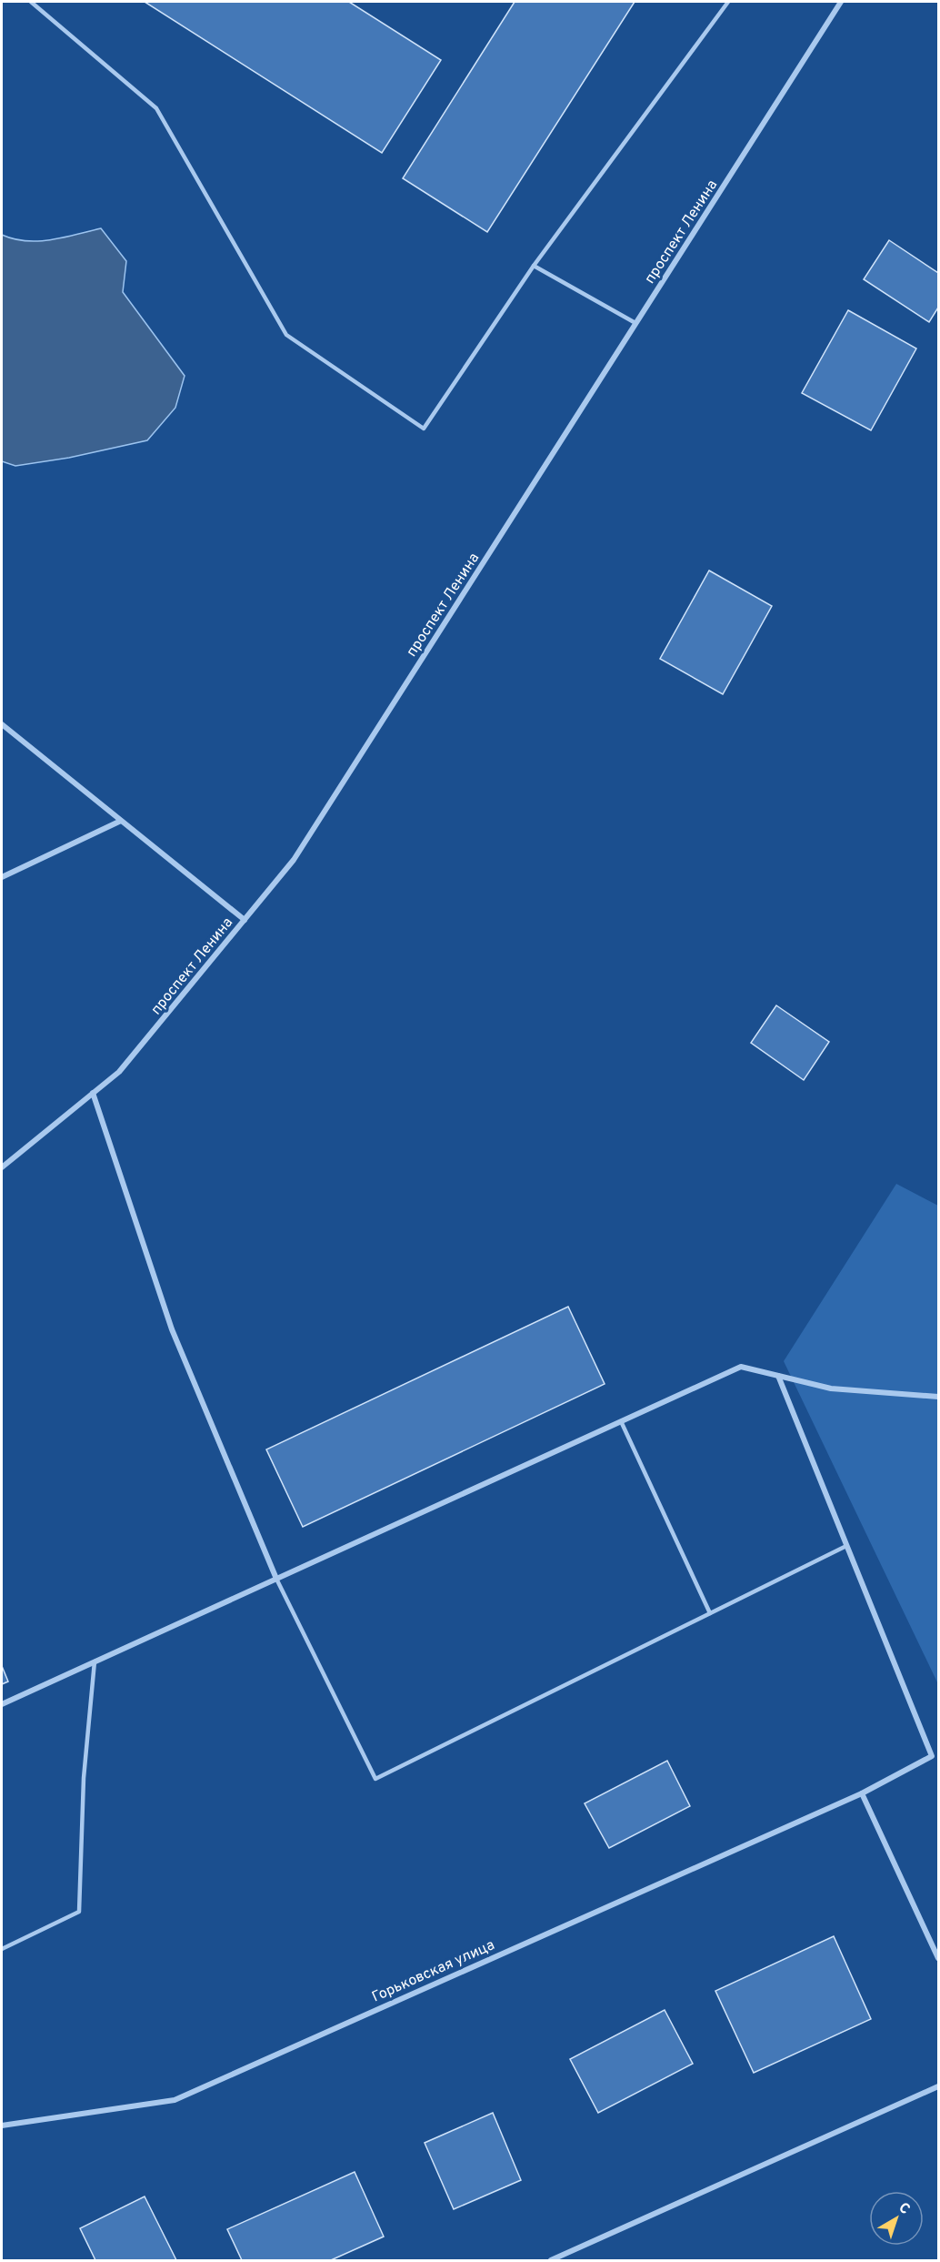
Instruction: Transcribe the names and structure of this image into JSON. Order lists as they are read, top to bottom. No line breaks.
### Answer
{"streets":{"street":["проспект Ленина","Горьковская улица"]},"north":"top right"}
